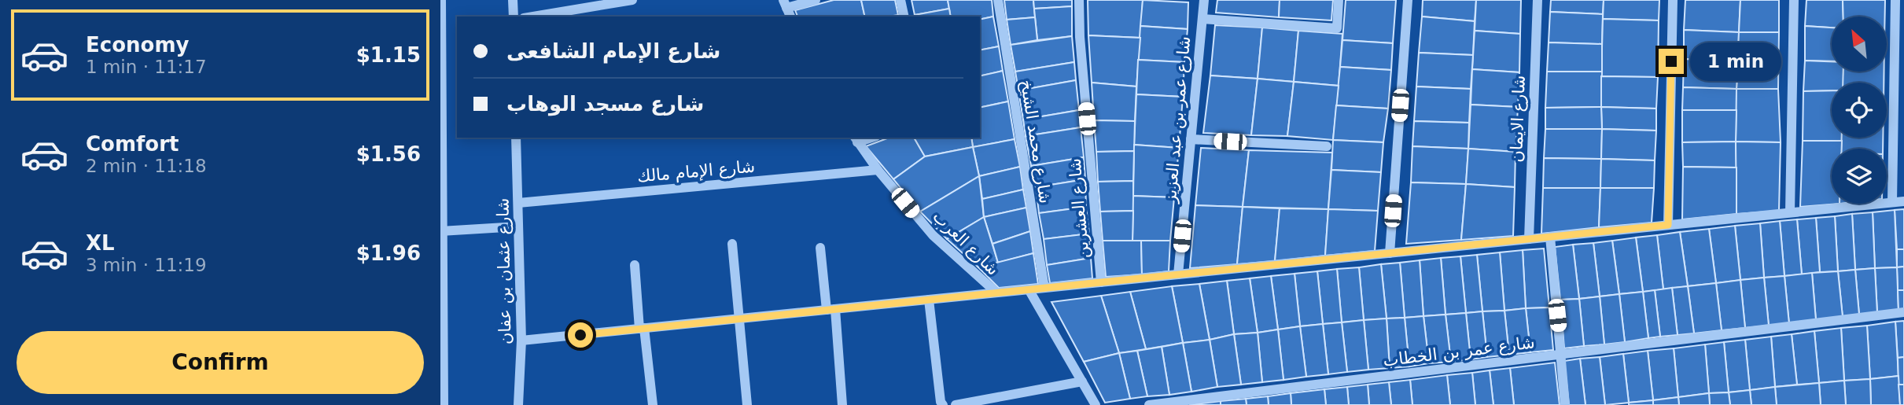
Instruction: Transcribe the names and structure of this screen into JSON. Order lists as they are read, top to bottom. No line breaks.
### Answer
{"streets":{"street":["شارع الايمان","شارع عمر بن عبد العزيز","شارع محمد الشيخ","شارع الإمام مالك","شارع العشرين","شارع العرب","شارع عثمان بن عفان","شارع عمر بن الخطاب"]},"crossings":[["شارع الإمام مالك","شارع العرب"],["شارع الإمام مالك","شارع عثمان بن عفان"]],"north":"top left","page":{"list":[{"name":"Economy","note":"1 min · 11:17","value":"$1.15"},{"name":"Comfort","note":"2 min · 11:18","value":"$1.56"},{"name":"XL","note":"3 min · 11:19","value":"$1.96"}],"banner":["شارع الإمام الشافعى","شارع مسجد الوهاب"],"bubble":"1 min","buttons":"Confirm"}}
